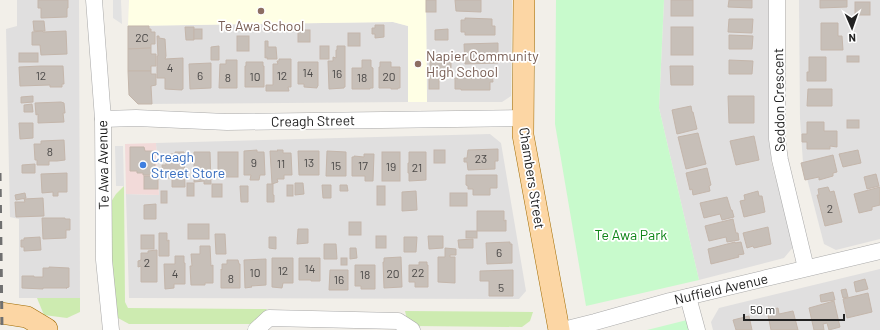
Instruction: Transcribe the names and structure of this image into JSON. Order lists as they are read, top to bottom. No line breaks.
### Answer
{"streets":{"main road":["Chambers Street"],"street":["Seddon Crescent","Creagh Street","Te Awa Avenue","Nuffield Avenue"]},"crossings":[["Seddon Crescent","Nuffield Avenue"],["Creagh Street","Te Awa Avenue"],["Creagh Street","Chambers Street"]],"parks":["Te Awa Park"],"places":["Te Awa School","Napier Community High School","Creagh Street Store"],"house_numbers":["2C","4","14","16","12","6","12","10","20","8","18","8","23","9","13","11","15","17","19","21","2","6","2","14","12","10","22","4","20","18","8","16","5"],"scale_bar":"50 m","north":"bottom"}
